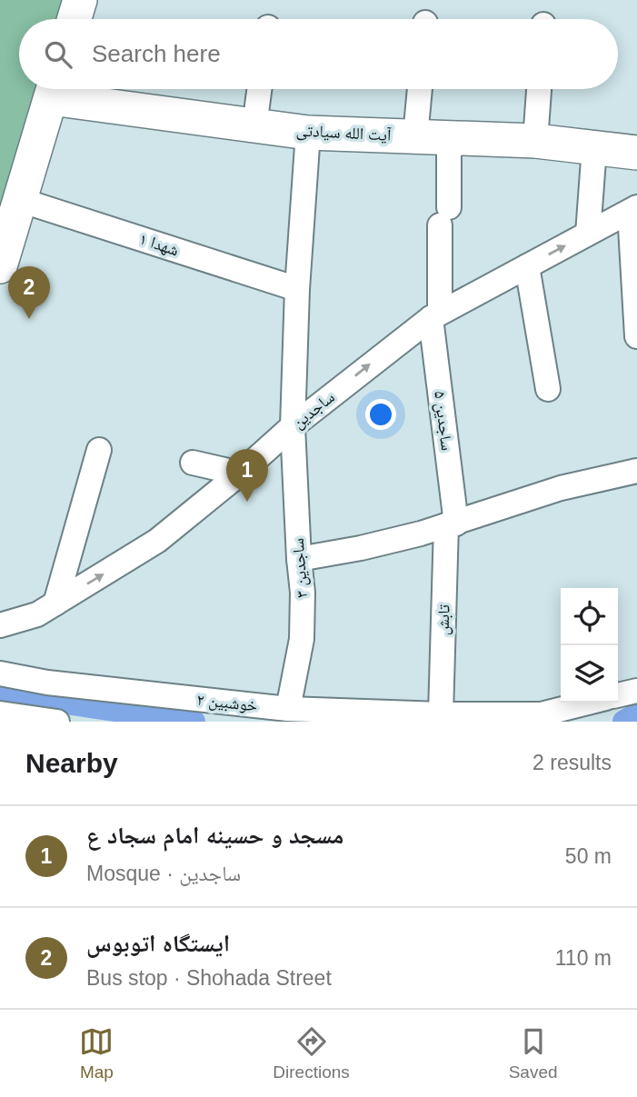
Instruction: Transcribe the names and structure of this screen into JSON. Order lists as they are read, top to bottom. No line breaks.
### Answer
{"streets":{"main road":["آیت الله سیادتی"],"street":["شهدا ۱","ساجدین","ساجدین ۵","ساجدین ۳","تابش","خوشبین ۲"]},"crossings":[["آیت الله سیادتی","ساجدین ۵"],["آیت الله سیادتی","ساجدین ۳"],["شهدا ۱","ساجدین ۳"],["ساجدین","ساجدین ۵"],["ساجدین","ساجدین ۳"],["ساجدین ۵","تابش"],["ساجدین ۳","خوشبین ۲"],["تابش","خوشبین ۲"]],"page":{"search":"Search here","pins":["2","1"],"heading":["Nearby","2 results"],"list":[{"mark":"1","name":"مسجد و حسینه امام سجاد ع","note":"Mosque · ساجدین","value":"50 m"},{"mark":"2","name":"ایستگاه اتوبوس","note":"Bus stop · Shohada Street","value":"110 m"}],"nav":["Map","Directions","Saved"]}}
